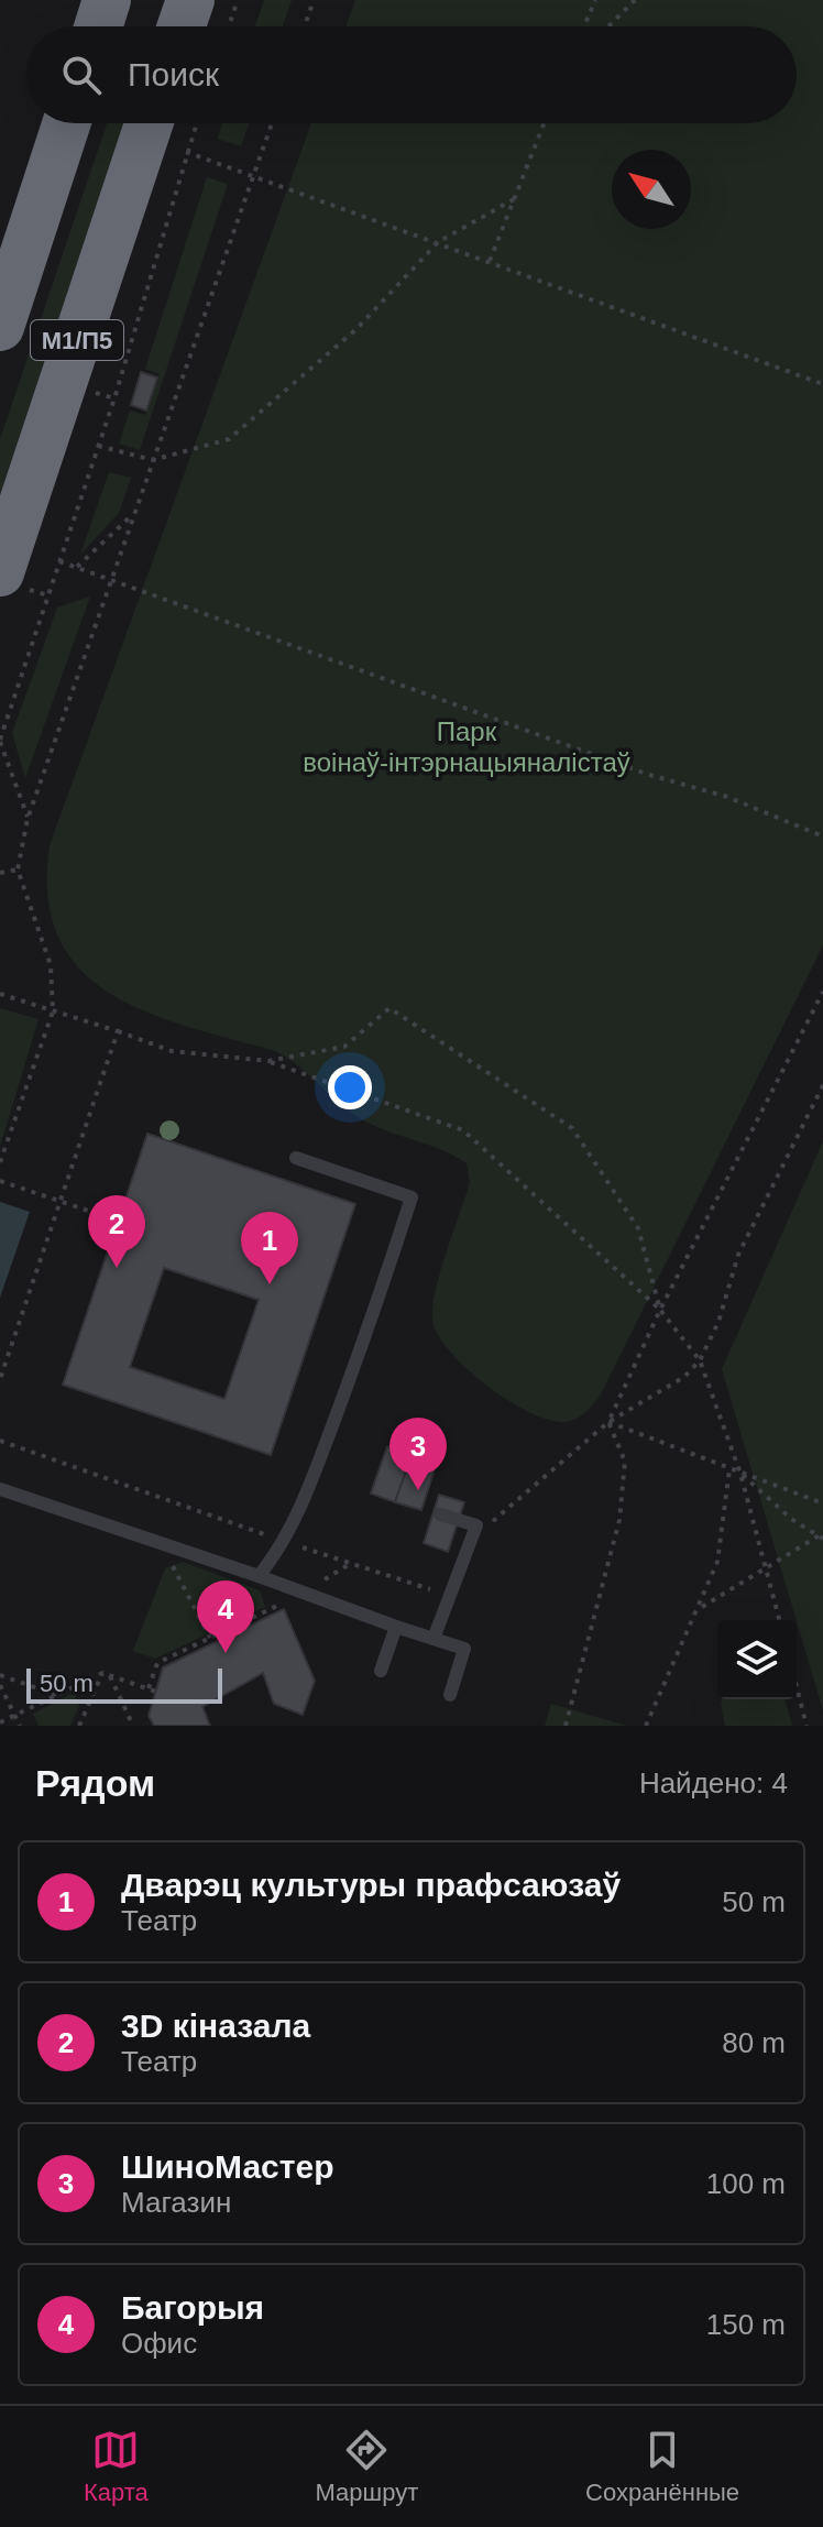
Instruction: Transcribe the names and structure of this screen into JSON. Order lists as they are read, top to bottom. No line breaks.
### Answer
{"streets":{"highway":["М1/П5"]},"parks":["Парк воінаў-інтэрнацыяналістаў"],"scale_bar":"50 m","north":"top left","page":{"search":"Поиск","pins":["2","1","3","4"],"scale":"50 m","heading":["Рядом","Найдено: 4"],"list":[{"mark":"1","name":"Дварэц культуры прафсаюзаў","note":"Театр","value":"50 m"},{"mark":"2","name":"3D кіназала","note":"Театр","value":"80 m"},{"mark":"3","name":"ШиноМастер","note":"Магазин","value":"100 m"},{"mark":"4","name":"Багорыя","note":"Офис","value":"150 m"}],"nav":["Карта","Маршрут","Сохранённые"]}}
